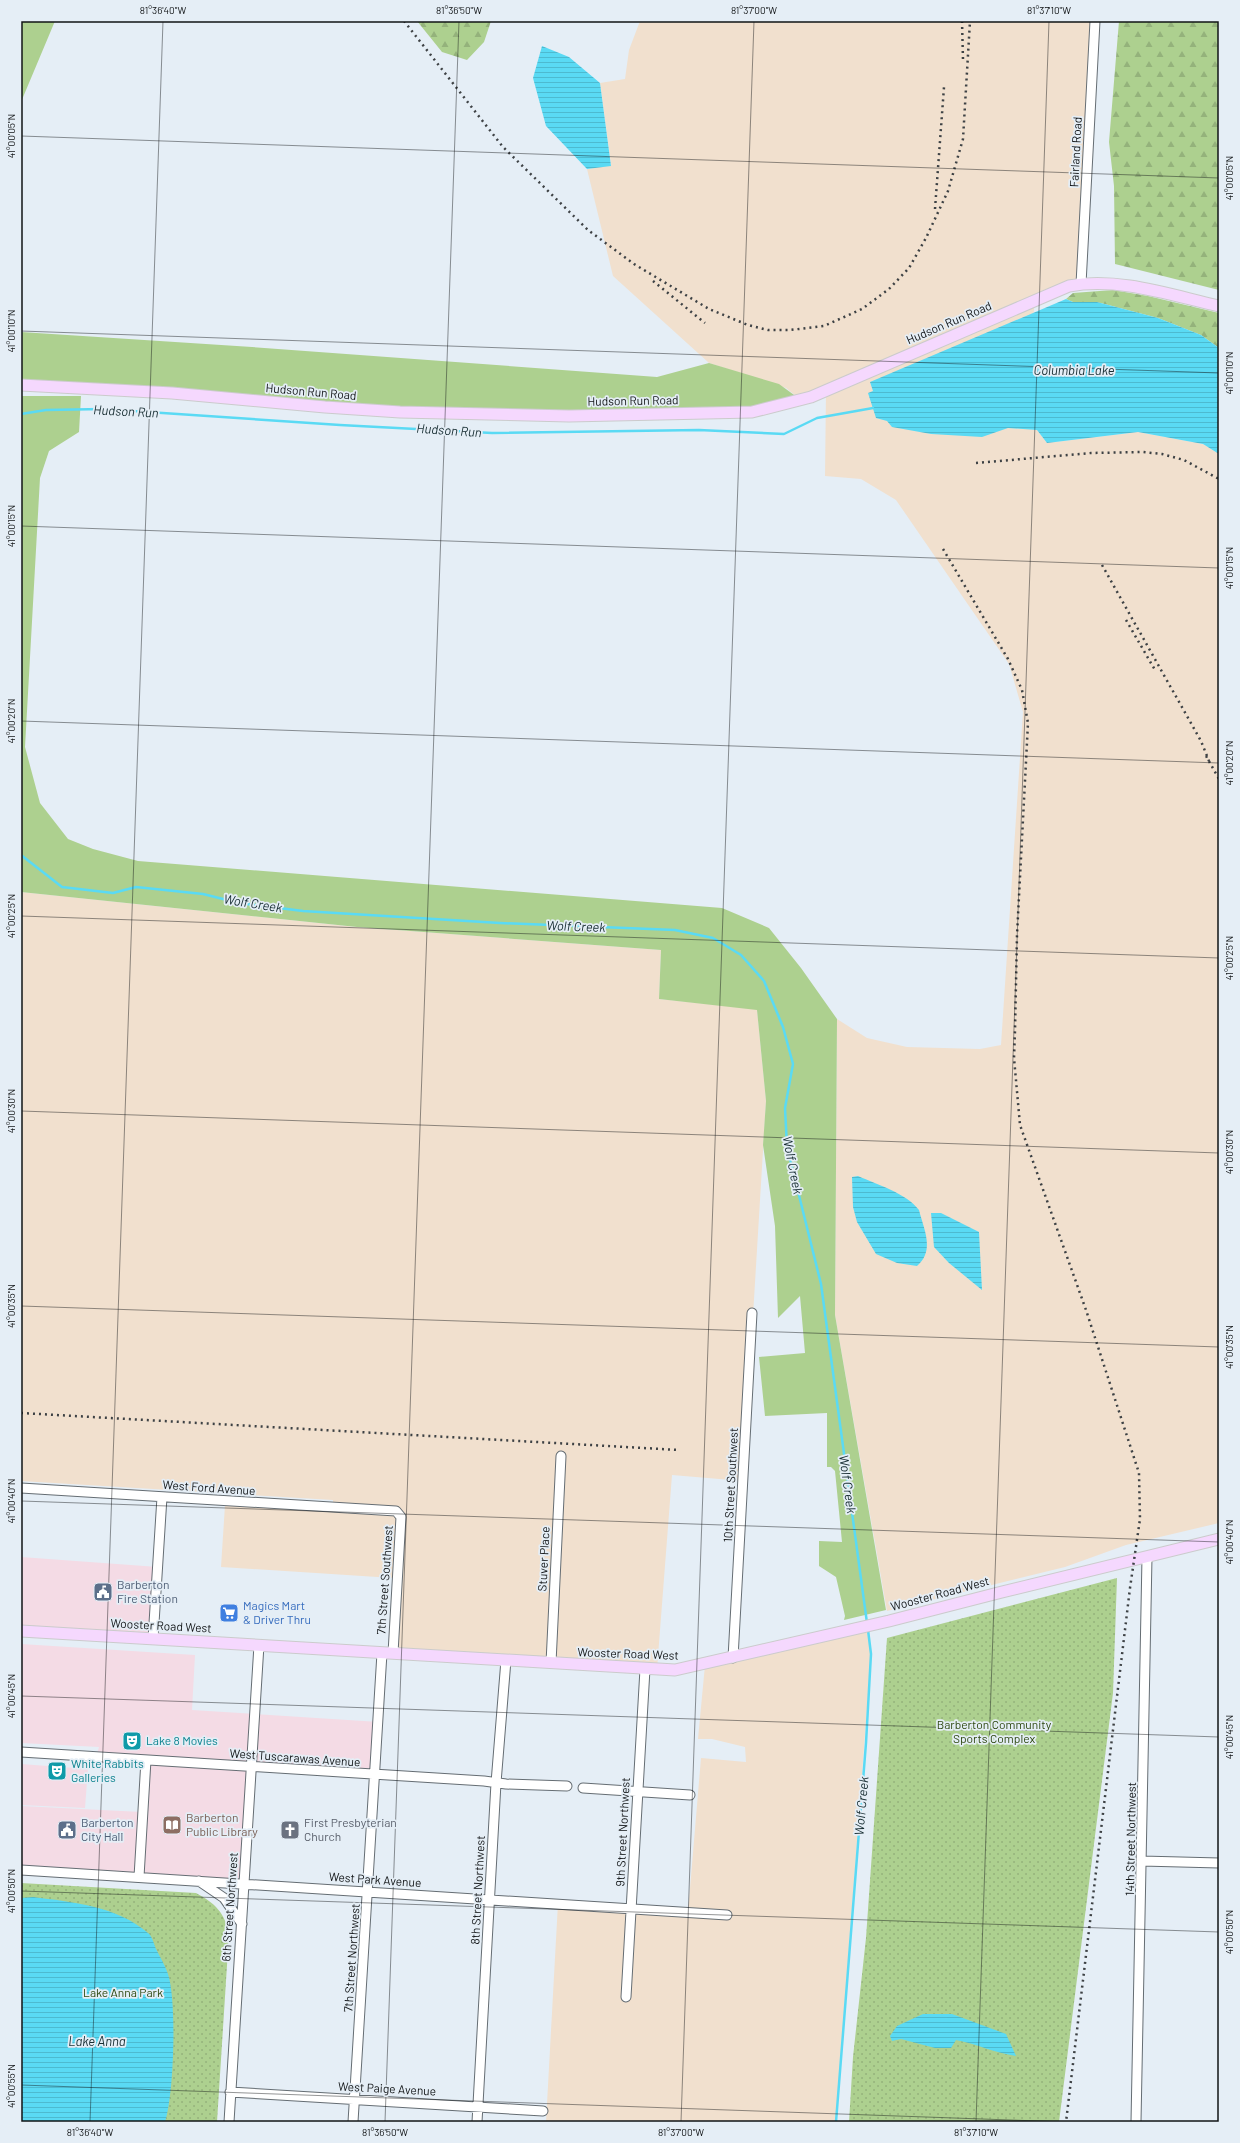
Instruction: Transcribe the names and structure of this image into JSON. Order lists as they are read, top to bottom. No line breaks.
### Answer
{"streets":{"main road":["Hudson Run Road","Wooster Road West"],"street":["Fairland Road","10th Street Southwest","West Ford Avenue","Stuver Place","7th Street Southwest","West Tuscarawas Avenue","9th Street Northwest","14th Street Northwest","West Park Avenue","8th Street Northwest","6th Street Northwest","7th Street Northwest","West Paige Avenue"]},"crossings":[["Fairland Road","Hudson Run Road"],["10th Street Southwest","Wooster Road West"],["West Ford Avenue","7th Street Southwest"],["Stuver Place","Wooster Road West"],["7th Street Southwest","Wooster Road West"],["7th Street Southwest","7th Street Northwest"],["Wooster Road West","9th Street Northwest"],["Wooster Road West","14th Street Northwest"],["Wooster Road West","8th Street Northwest"],["Wooster Road West","6th Street Northwest"],["Wooster Road West","7th Street Northwest"],["West Tuscarawas Avenue","8th Street Northwest"],["West Tuscarawas Avenue","6th Street Northwest"],["West Tuscarawas Avenue","7th Street Northwest"],["9th Street Northwest","West Park Avenue"],["West Park Avenue","8th Street Northwest"],["West Park Avenue","6th Street Northwest"],["West Park Avenue","7th Street Northwest"],["8th Street Northwest","West Paige Avenue"],["6th Street Northwest","West Paige Avenue"],["7th Street Northwest","West Paige Avenue"]],"water":["Columbia Lake","Hudson Run","Wolf Creek","Lake Anna"],"parks":["Barberton Community Sports Complex","Lake Anna Park"],"places":{"public building":["Barberton Fire Station","Barberton City Hall"],"supermarket":["Magics Mart & Driver Thru"],"theatre":["Lake 8 Movies","White Rabbits Galleries"],"library":["Barberton Public Library"],"church":["First Presbyterian Church"]},"coordinates":["81°36'40\"W","81°36'50\"W","81°37'00\"W","81°37'10\"W","41°00'05\"N","41°00'10\"N","41°00'15\"N","41°00'20\"N","41°00'25\"N","41°00'30\"N","41°00'35\"N","41°00'40\"N","41°00'45\"N","41°00'50\"N","41°00'55\"N"]}
